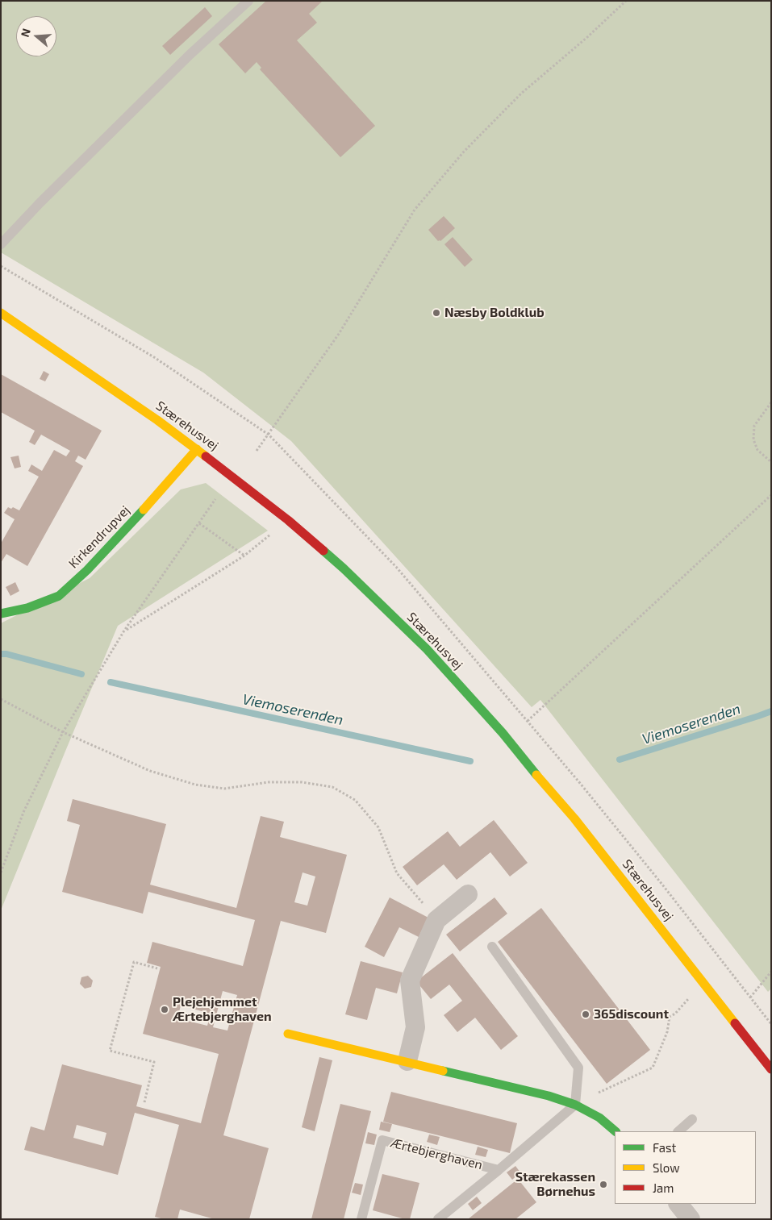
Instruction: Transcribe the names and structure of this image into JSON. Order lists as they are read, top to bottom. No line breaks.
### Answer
{"streets":{"street":["Stærehusvej","Kirkendrupvej"],"lane":["Ærtebjerghaven"]},"crossings":[["Stærehusvej","Kirkendrupvej"]],"water":["Viemoserenden"],"places":["Næsby Boldklub","Plejehjemmet Ærtebjerghaven","365discount","Stærekassen Børnehus"],"legend":["Fast","Slow","Jam"],"north":"left"}
